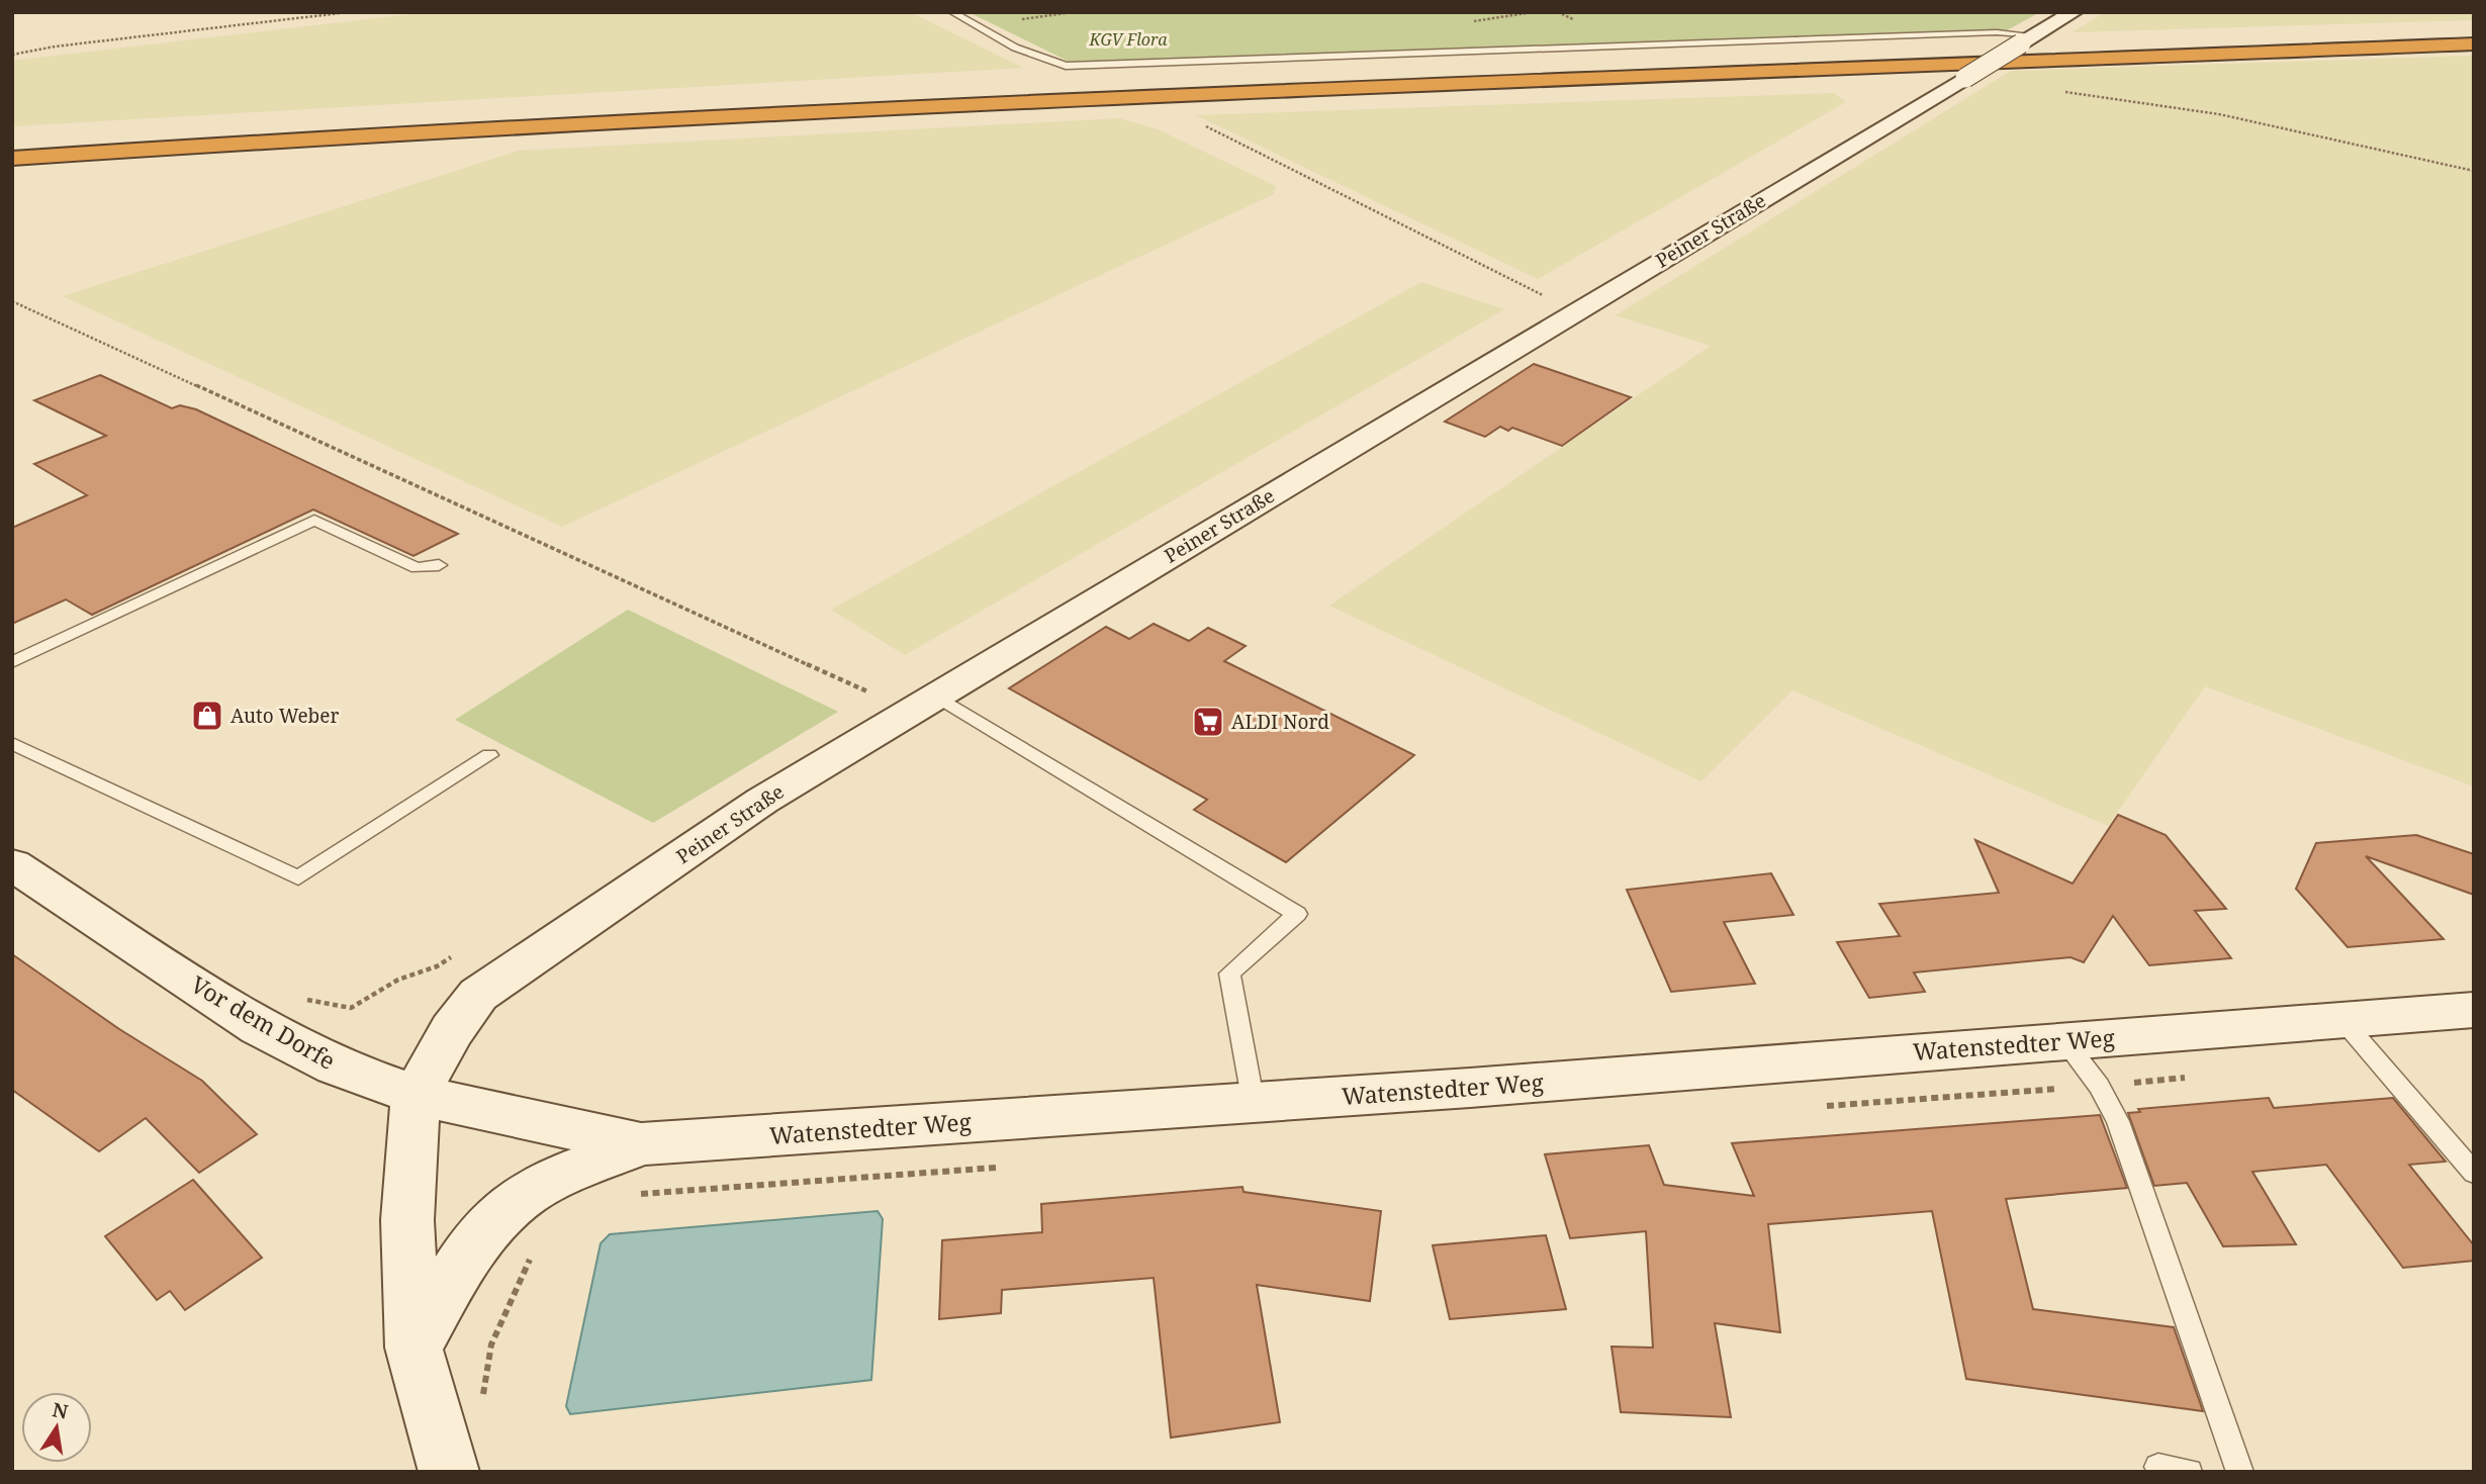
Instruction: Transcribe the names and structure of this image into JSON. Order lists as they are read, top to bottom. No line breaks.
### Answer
{"streets":{"street":["Peiner Straße","Vor dem Dorfe","Watenstedter Weg"]},"crossings":[["Peiner Straße","Vor dem Dorfe"],["Peiner Straße","Watenstedter Weg"],["Vor dem Dorfe","Watenstedter Weg"]],"parks":["KGV Flora"],"places":{"shop":["Auto Weber"],"supermarket":["ALDI Nord"]},"north":"top"}
